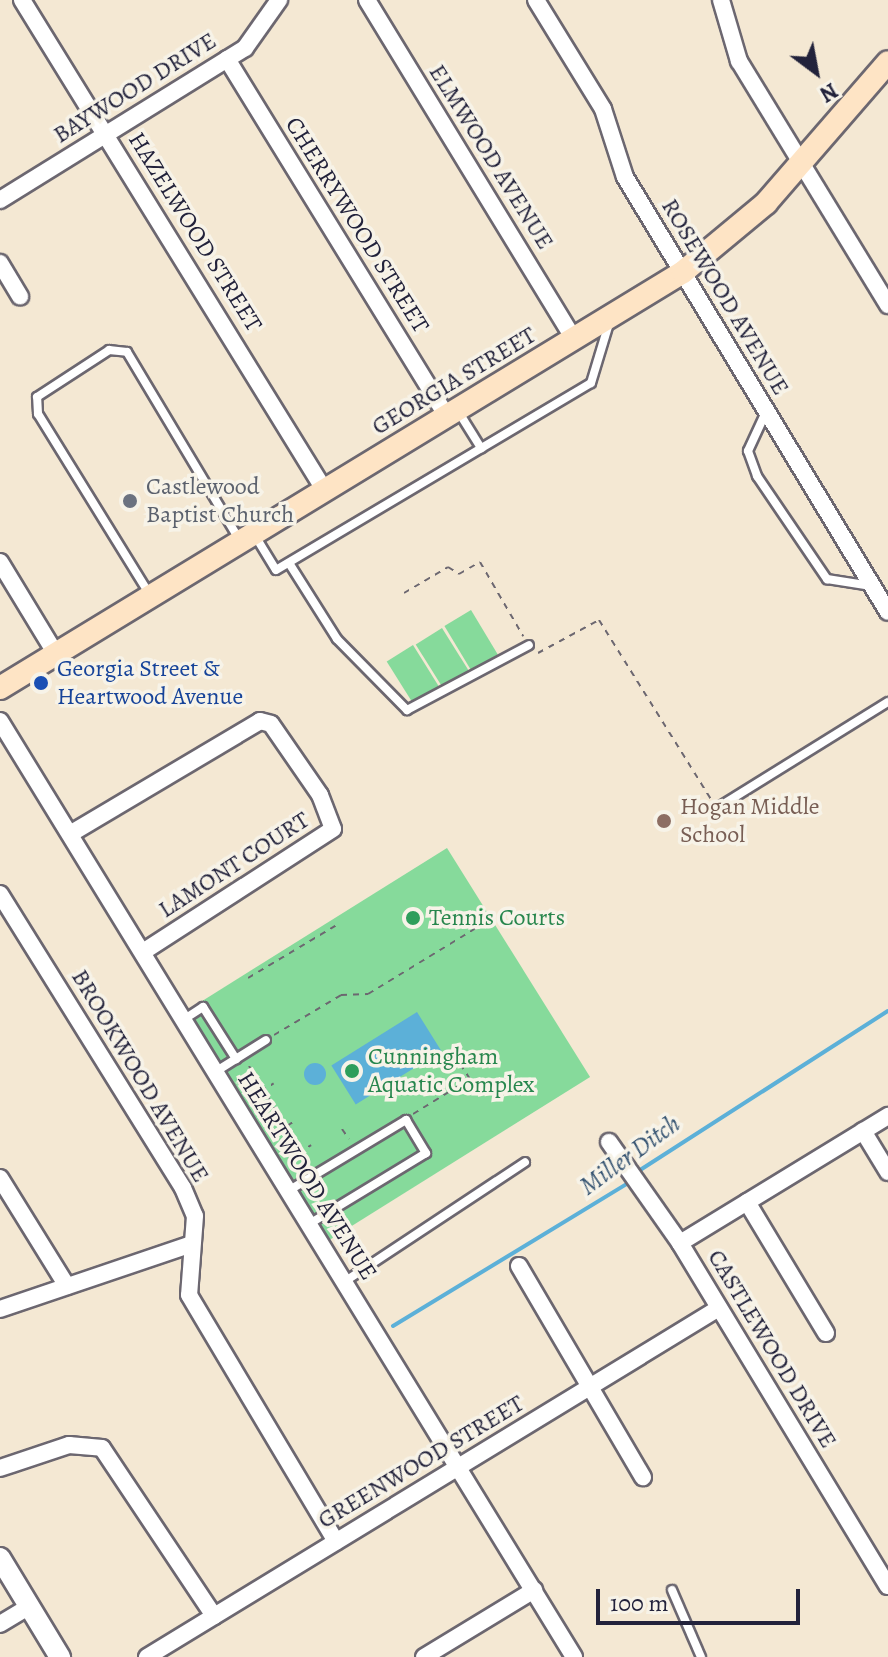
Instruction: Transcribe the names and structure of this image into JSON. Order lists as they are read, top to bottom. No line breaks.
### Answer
{"streets":{"main road":["GEORGIA STREET"],"street":["BAYWOOD DRIVE","ELMWOOD AVENUE","CHERRYWOOD STREET","HAZELWOOD STREET","ROSEWOOD AVENUE","LAMONT COURT","BROOKWOOD AVENUE","HEARTWOOD AVENUE","CASTLEWOOD DRIVE","GREENWOOD STREET"]},"crossings":[["BAYWOOD DRIVE","CHERRYWOOD STREET"],["BAYWOOD DRIVE","HAZELWOOD STREET"],["ELMWOOD AVENUE","GEORGIA STREET"],["CHERRYWOOD STREET","GEORGIA STREET"],["HAZELWOOD STREET","GEORGIA STREET"],["ROSEWOOD AVENUE","GEORGIA STREET"],["LAMONT COURT","HEARTWOOD AVENUE"],["BROOKWOOD AVENUE","GREENWOOD STREET"],["HEARTWOOD AVENUE","GREENWOOD STREET"],["CASTLEWOOD DRIVE","GREENWOOD STREET"]],"water":["Miller Ditch"],"places":["Castlewood Baptist Church","Georgia Street & Heartwood Avenue","Hogan Middle School","Tennis Courts","Cunningham Aquatic Complex"],"scale_bar":"100 m","north":"bottom right"}
